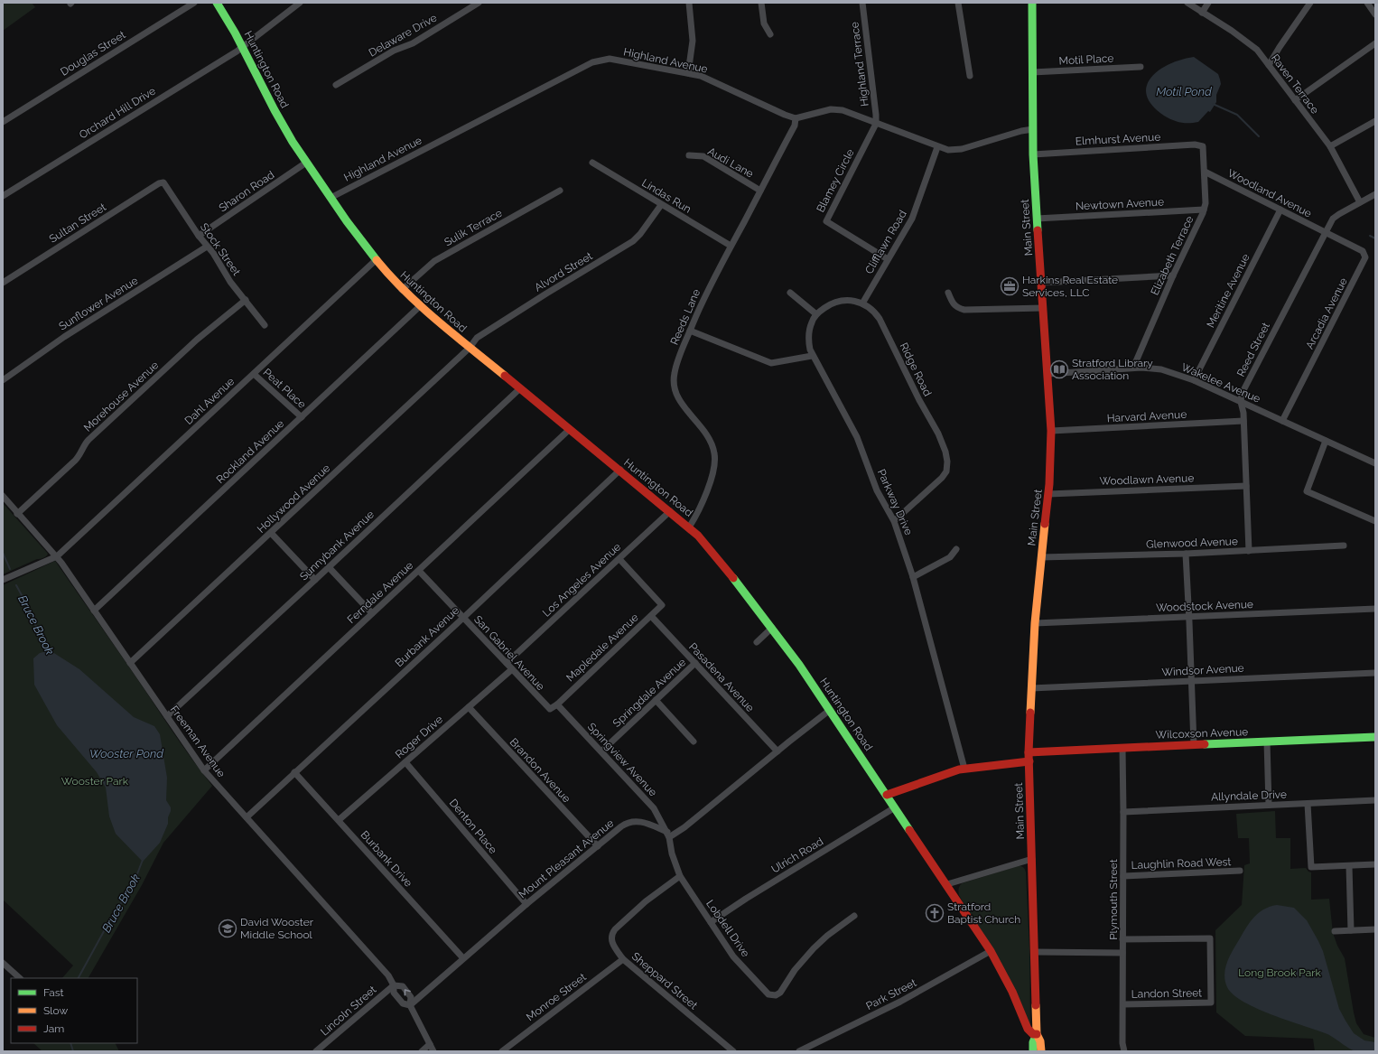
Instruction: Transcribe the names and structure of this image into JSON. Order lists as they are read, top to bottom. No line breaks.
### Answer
{"streets":{"main road":["Huntington Road","Main Street","Wilcoxson Avenue"],"street":["Delaware Drive","Douglas Street","Motil Place","Highland Avenue","Highland Terrace","Raven Terrace","Orchard Hill Drive","Elmhurst Avenue","Audi Lane","Blamey Circle","Sharon Road","Woodland Avenue","Lindas Run","Newtown Avenue","Sultan Street","Sulik Terrace","Clifflawn Road","Stock Street","Elizabeth Terrace","Alvord Street","Meritine Avenue","Sunflower Avenue","Arcadia Avenue","Reeds Lane","Reed Street","Ridge Road","Wakelee Avenue","Peat Place","Morehouse Avenue","Dahl Avenue","Harvard Avenue","Rockland Avenue","Woodlawn Avenue","Hollywood Avenue","Parkway Drive","Glenwood Avenue","Sunnybank Avenue","Los Angeles Avenue","Ferndale Avenue","Woodstock Avenue","Burbank Avenue","Mapledale Avenue","San Gabriel Avenue","Windsor Avenue","Pasadena Avenue","Springdale Avenue","Roger Drive","Freeman Avenue","Springview Avenue","Brandon Avenue","Allyndale Drive","Denton Place","Ulrich Road","Burbank Drive","Mount Pleasant Avenue","Laughlin Road West","Plymouth Street","Lobdell Drive","Sheppard Street","Landon Street","Park Street","Monroe Street","Lincoln Street"]},"crossings":[["Motil Place","Main Street"],["Highland Avenue","Huntington Road"],["Highland Avenue","Reeds Lane"],["Highland Terrace","Blamey Circle"],["Huntington Road","Orchard Hill Drive"],["Huntington Road","Sharon Road"],["Huntington Road","Sulik Terrace"],["Huntington Road","Main Street"],["Huntington Road","Alvord Street"],["Huntington Road","Reeds Lane"],["Huntington Road","Dahl Avenue"],["Huntington Road","Rockland Avenue"],["Huntington Road","Hollywood Avenue"],["Huntington Road","Sunnybank Avenue"],["Huntington Road","Los Angeles Avenue"],["Huntington Road","Ferndale Avenue"],["Huntington Road","Burbank Avenue"],["Huntington Road","Ulrich Road"],["Huntington Road","Park Street"],["Raven Terrace","Reed Street"],["Elmhurst Avenue","Main Street"],["Elmhurst Avenue","Elizabeth Terrace"],["Audi Lane","Reeds Lane"],["Blamey Circle","Clifflawn Road"],["Sharon Road","Stock Street"],["Woodland Avenue","Elizabeth Terrace"],["Woodland Avenue","Meritine Avenue"],["Woodland Avenue","Arcadia Avenue"],["Woodland Avenue","Reed Street"],["Lindas Run","Alvord Street"],["Lindas Run","Reeds Lane"],["Newtown Avenue","Main Street"],["Newtown Avenue","Elizabeth Terrace"],["Sultan Street","Stock Street"],["Main Street","Wakelee Avenue"],["Main Street","Harvard Avenue"],["Main Street","Woodlawn Avenue"],["Main Street","Glenwood Avenue"],["Main Street","Woodstock Avenue"],["Main Street","Windsor Avenue"],["Main Street","Wilcoxson Avenue"],["Clifflawn Road","Ridge Road"],["Stock Street","Sunflower Avenue"],["Stock Street","Morehouse Avenue"],["Elizabeth Terrace","Wakelee Avenue"],["Alvord Street","Hollywood Avenue"],["Meritine Avenue","Wakelee Avenue"],["Arcadia Avenue","Reed Street"],["Arcadia Avenue","Wakelee Avenue"],["Reed Street","Wakelee Avenue"],["Reed Street","Harvard Avenue"],["Reed Street","Woodlawn Avenue"],["Reed Street","Glenwood Avenue"],["Ridge Road","Parkway Drive"],["Peat Place","Dahl Avenue"],["Peat Place","Rockland Avenue"],["Morehouse Avenue","Freeman Avenue"],["Dahl Avenue","Freeman Avenue"],["Rockland Avenue","Freeman Avenue"],["Hollywood Avenue","Freeman Avenue"],["Sunnybank Avenue","Freeman Avenue"],["Los Angeles Avenue","Mapledale Avenue"],["Los Angeles Avenue","San Gabriel Avenue"],["Ferndale Avenue","San Gabriel Avenue"],["Ferndale Avenue","Freeman Avenue"],["Burbank Avenue","San Gabriel Avenue"],["Burbank Avenue","Freeman Avenue"],["Burbank Avenue","Burbank Drive"],["Mapledale Avenue","San Gabriel Avenue"],["Mapledale Avenue","Pasadena Avenue"],["Mapledale Avenue","Springview Avenue"],["San Gabriel Avenue","Roger Drive"],["San Gabriel Avenue","Springview Avenue"],["Pasadena Avenue","Springdale Avenue"],["Springdale Avenue","Springview Avenue"],["Wilcoxson Avenue","Plymouth Street"],["Roger Drive","Brandon Avenue"],["Roger Drive","Denton Place"],["Roger Drive","Burbank Drive"],["Freeman Avenue","Mount Pleasant Avenue"],["Freeman Avenue","Lincoln Street"],["Springview Avenue","Mount Pleasant Avenue"],["Springview Avenue","Lobdell Drive"],["Brandon Avenue","Mount Pleasant Avenue"],["Allyndale Drive","Plymouth Street"],["Denton Place","Mount Pleasant Avenue"],["Ulrich Road","Lobdell Drive"],["Burbank Drive","Mount Pleasant Avenue"],["Mount Pleasant Avenue","Lobdell Drive"],["Laughlin Road West","Plymouth Street"],["Plymouth Street","Landon Street"],["Lobdell Drive","Sheppard Street"],["Sheppard Street","Monroe Street"]],"water":["Motil Pond","Bruce Brook","Wooster Pond"],"parks":["Wooster Park","Long Brook Park"],"places":{"office":["Harkins Real Estate Services, LLC"],"library":["Stratford Library Association"],"church":["Stratford Baptist Church"],"school or university":["David Wooster Middle School"]},"legend":["Fast","Slow","Jam"]}
